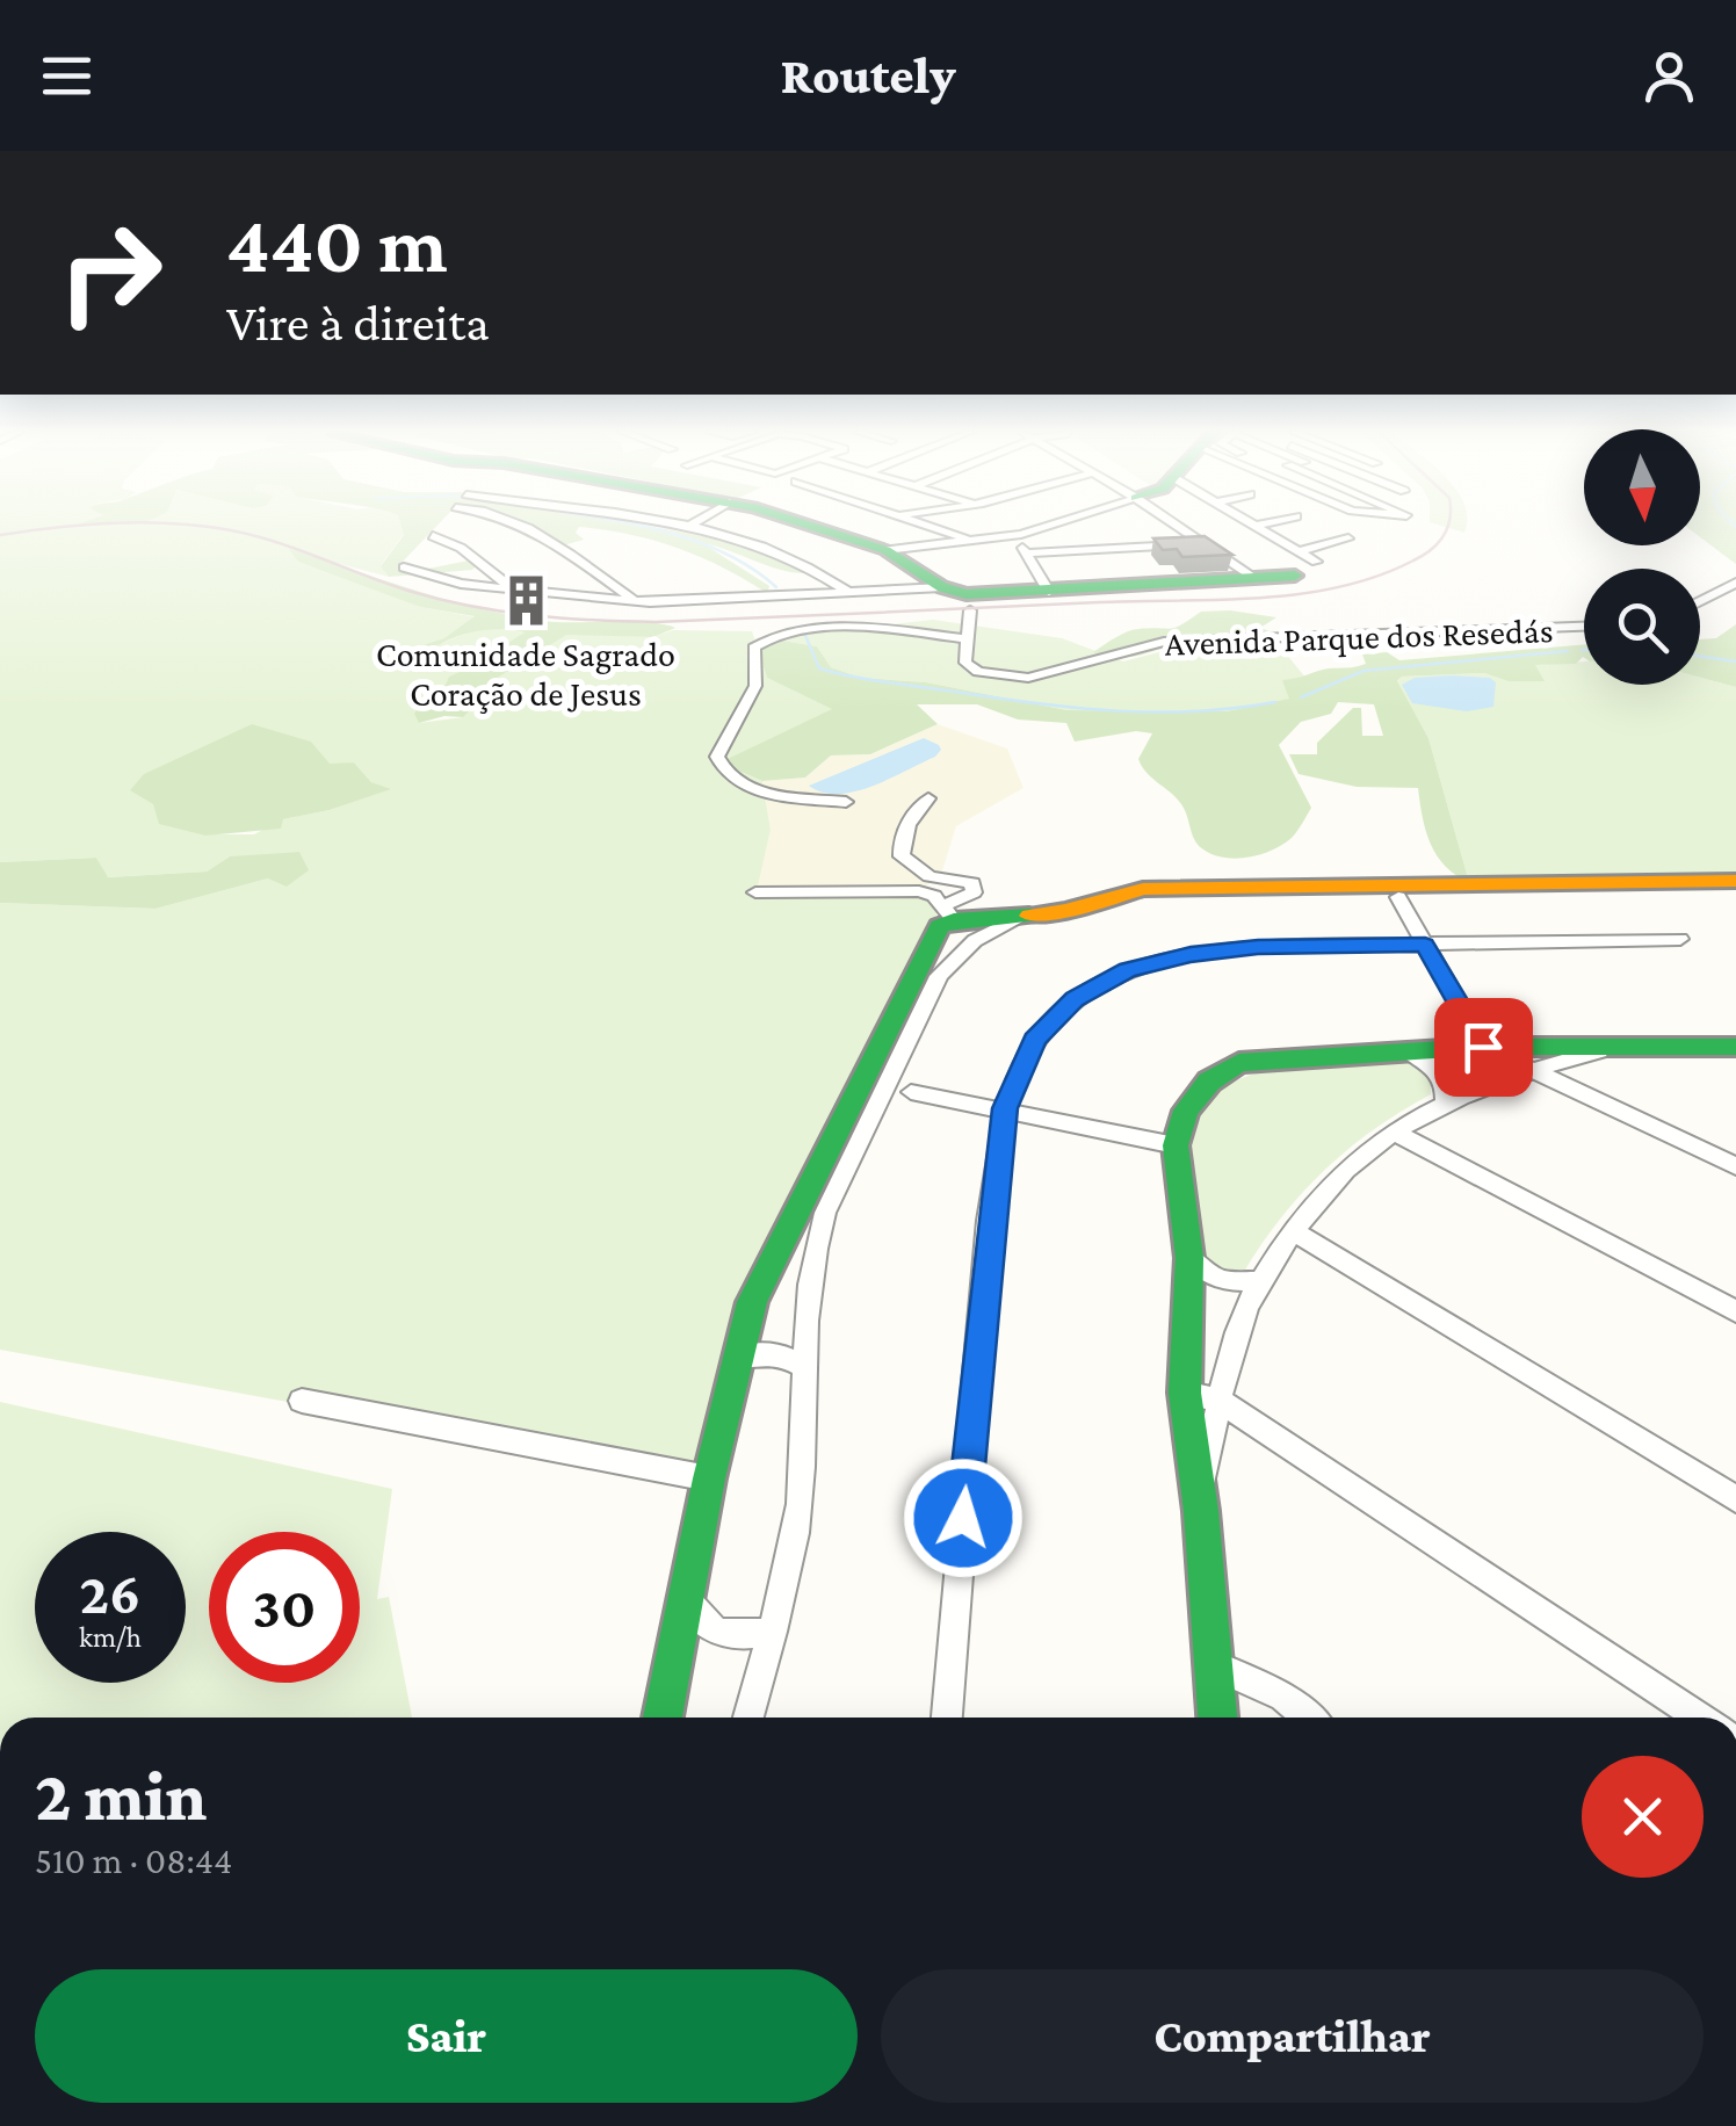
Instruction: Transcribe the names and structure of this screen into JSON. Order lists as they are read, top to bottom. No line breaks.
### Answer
{"streets":{"street":["Avenida Parque dos Resedás"]},"places":{"building":["Comunidade Sagrado Coração de Jesus"]},"north":"bottom","page":{"header":"Routely","turn":["440 m","Vire à direita"],"speed":"26 km/h","limit":"30","heading":["2 min","510 m · 08:44"],"buttons":["Sair","Compartilhar"]}}
